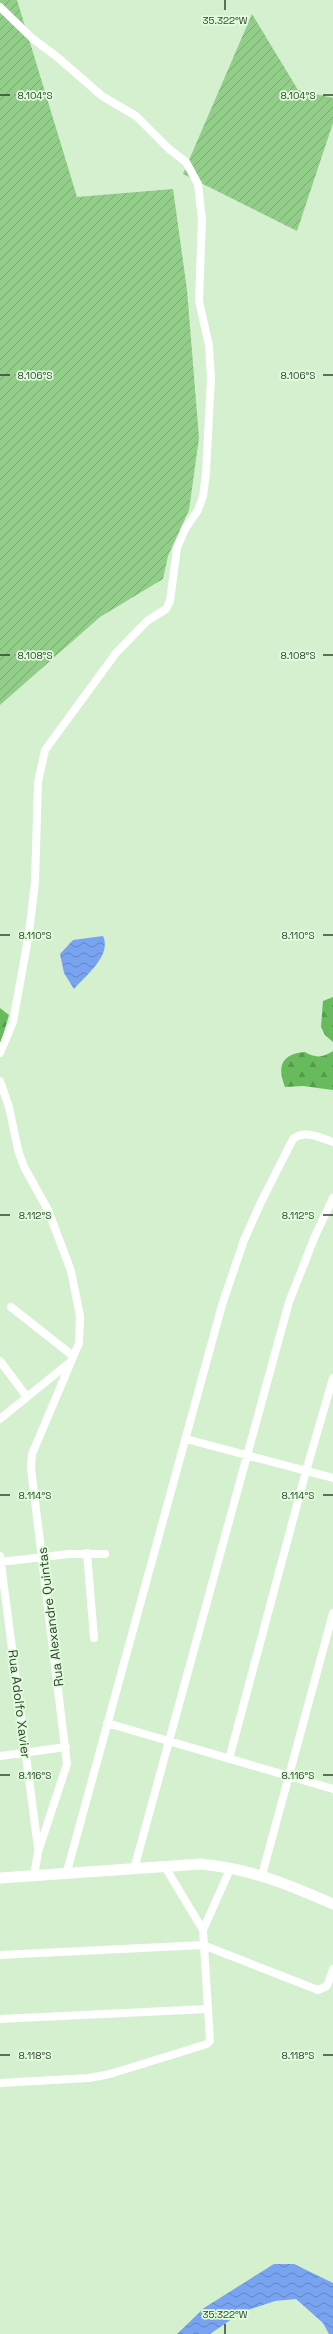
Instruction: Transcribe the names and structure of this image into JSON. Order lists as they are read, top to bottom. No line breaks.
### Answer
{"streets":{"street":["Rua Alexandre Quintas","Rua Adolfo Xavier"]},"crossings":[["Rua Alexandre Quintas","Rua Adolfo Xavier"]],"coordinates":["35.322°W","8.104°S","8.106°S","8.108°S","8.110°S","8.112°S","8.114°S","8.116°S","8.118°S"]}
